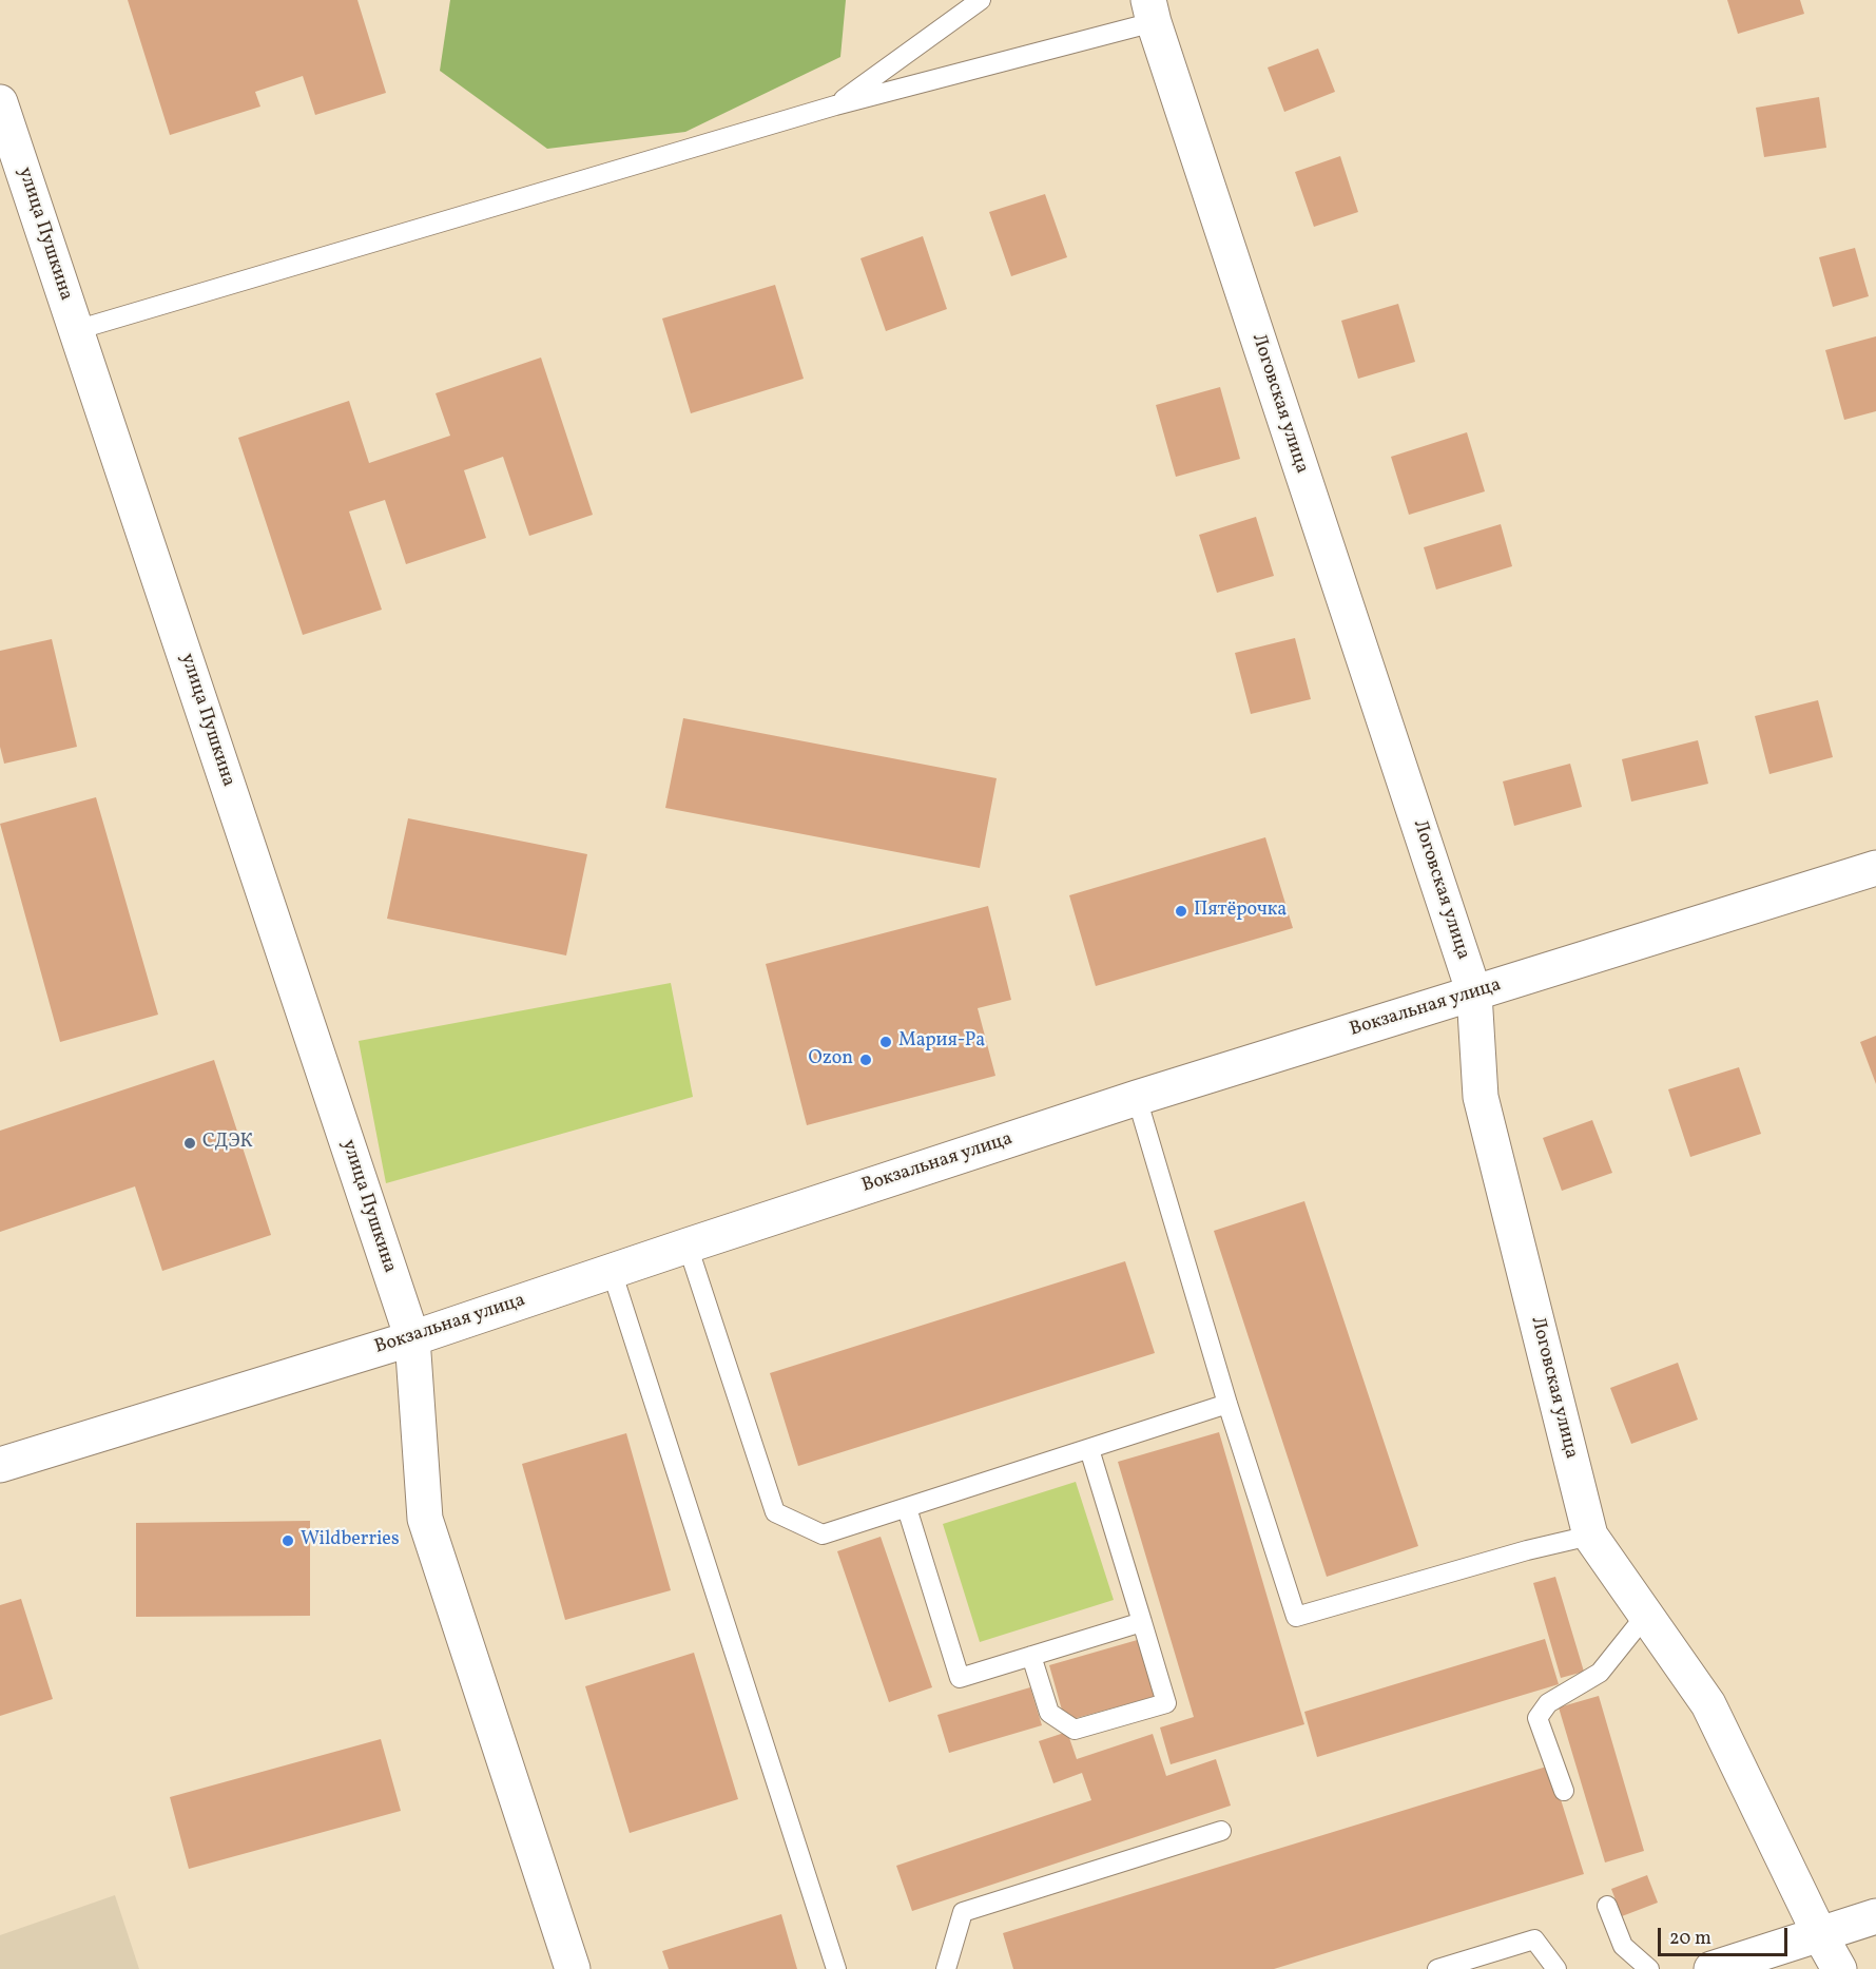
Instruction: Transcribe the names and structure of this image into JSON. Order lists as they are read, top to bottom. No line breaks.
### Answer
{"streets":{"street":["улица Пушкина","Логовская улица","Вокзальная улица"]},"crossings":[["улица Пушкина","Вокзальная улица"],["Логовская улица","Вокзальная улица"]],"places":["Пятёрочка","Мария-Ра","Ozon","СДЭК","Wildberries"],"scale_bar":"20 m"}
